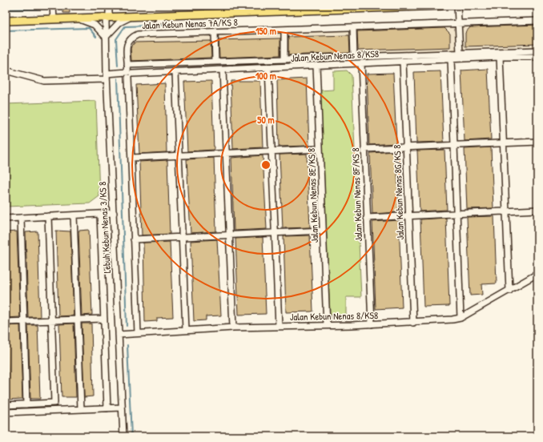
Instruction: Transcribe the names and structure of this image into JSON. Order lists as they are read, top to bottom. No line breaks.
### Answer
{"streets":{"street":["Jalan Kebun Nenas 7A/KS 8","Jalan Kebun Nenas 8/KS8","Jalan Kebun Nenas 8G/KS 8","Jalan Kebun Nenas 8F/KS 8","Jalan Kebun Nenas 8E/KS 8","Lebuh Kebun Nenas 3/KS 8"]},"crossings":[["Jalan Kebun Nenas 7A/KS 8","Jalan Kebun Nenas 8/KS8"],["Jalan Kebun Nenas 8/KS8","Jalan Kebun Nenas 8G/KS 8"],["Jalan Kebun Nenas 8/KS8","Jalan Kebun Nenas 8F/KS 8"],["Jalan Kebun Nenas 8/KS8","Jalan Kebun Nenas 8E/KS 8"],["Jalan Kebun Nenas 8/KS8","Lebuh Kebun Nenas 3/KS 8"]],"rings":["150 m","100 m","50 m"]}
